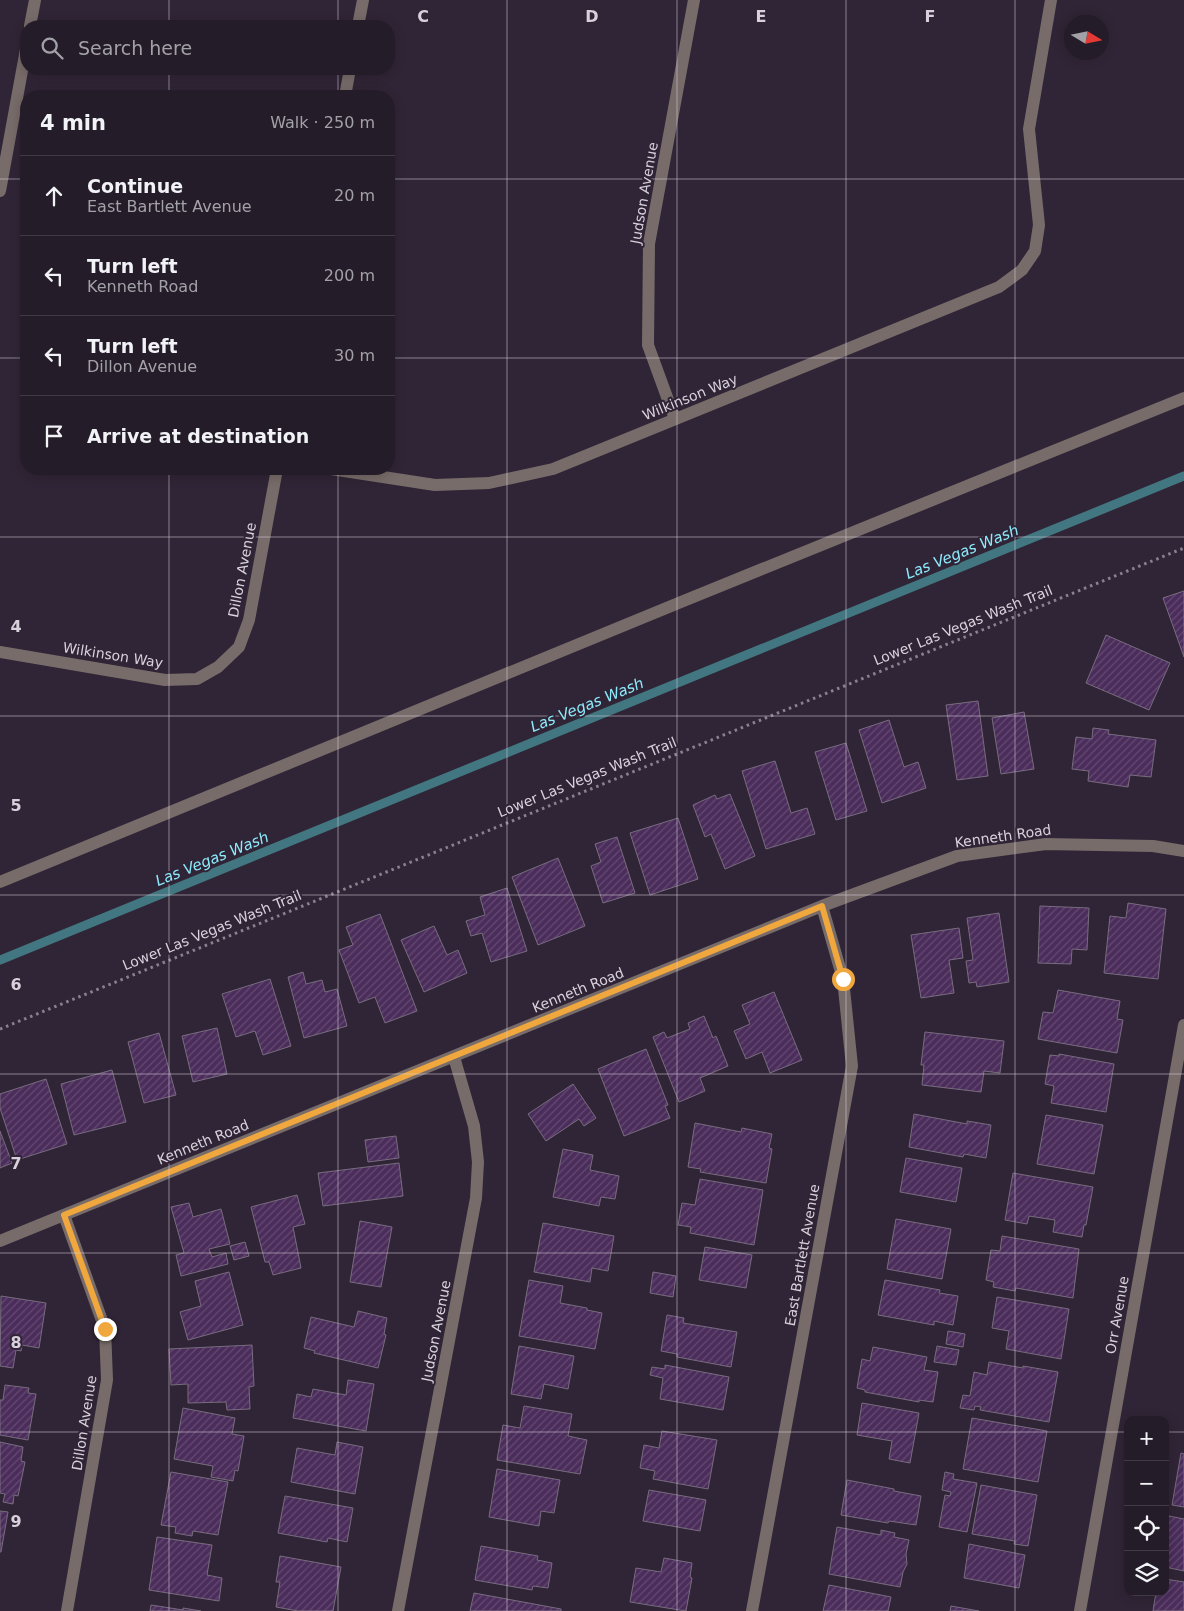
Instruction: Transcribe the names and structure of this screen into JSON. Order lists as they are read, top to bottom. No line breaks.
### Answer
{"streets":{"street":["Judson Avenue","Wilkinson Way","Dillon Avenue","Kenneth Road","East Bartlett Avenue","Orr Avenue"],"path":["Lower Las Vegas Wash Trail"]},"crossings":[["Judson Avenue","Wilkinson Way"],["Judson Avenue","Kenneth Road"],["Wilkinson Way","Dillon Avenue"],["Dillon Avenue","Kenneth Road"],["Kenneth Road","East Bartlett Avenue"]],"water":["Las Vegas Wash"],"north":"right","page":{"search":"Search here","heading":["4 min","Walk · 250 m"],"list":[["Continue","East Bartlett Avenue","20 m"],["Turn left","Kenneth Road","200 m"],["Turn left","Dillon Avenue","30 m"],"Arrive at destination"],"map_buttons":["+","−"]},"grid":{"columns":["C","D","E","F"],"rows":["4","5","6","7","8","9"]}}
